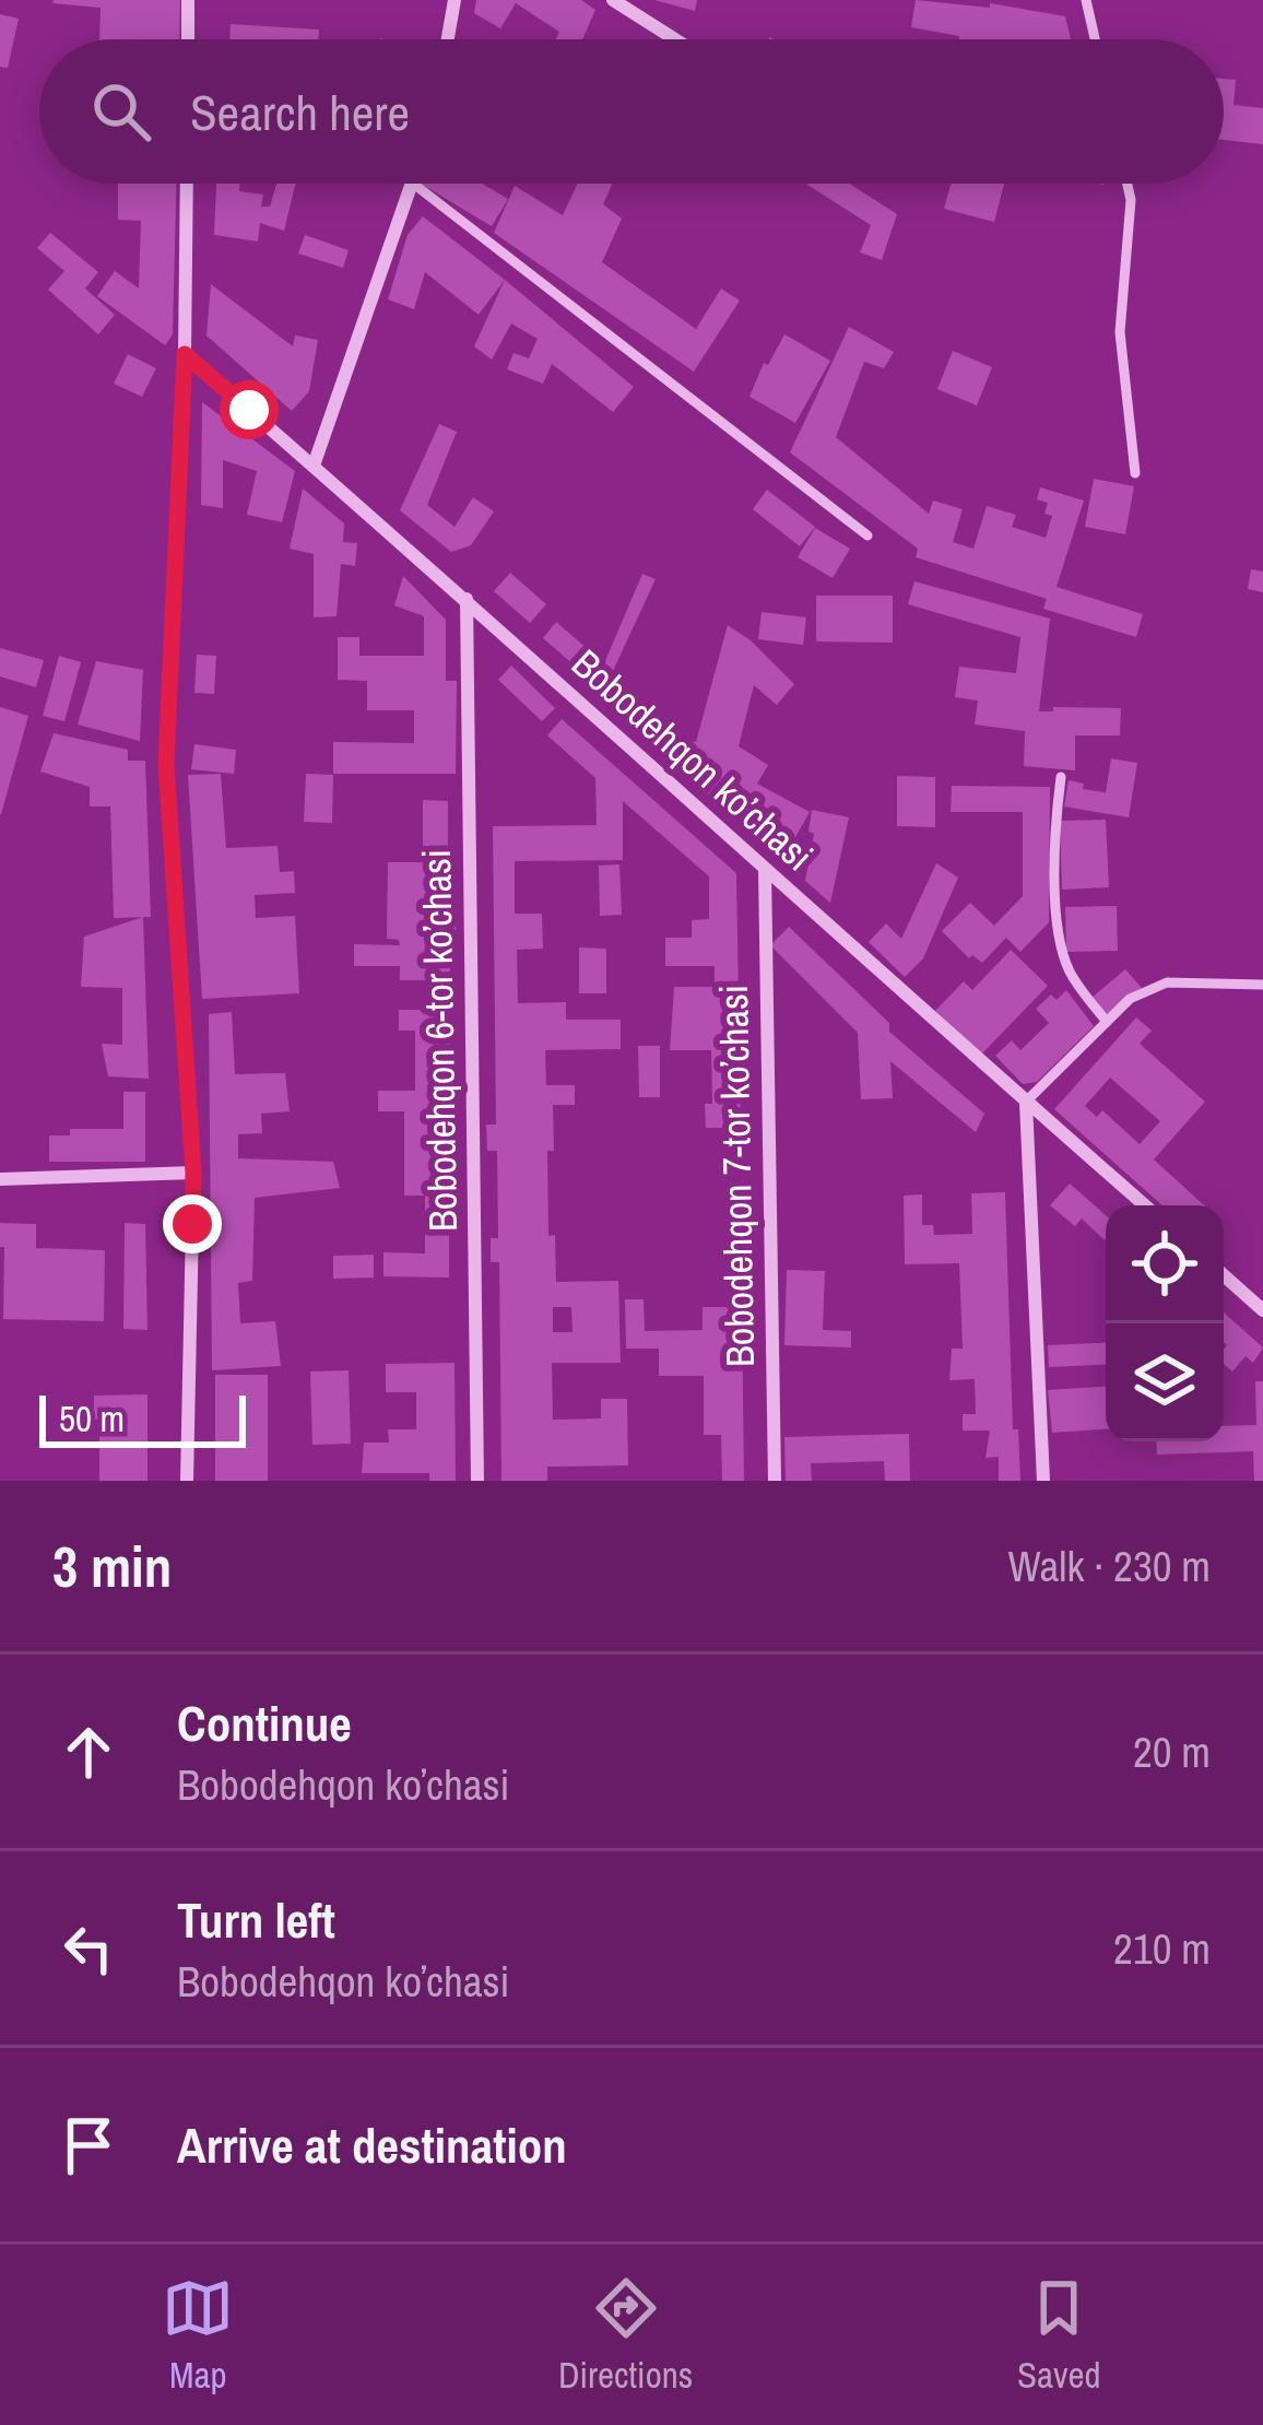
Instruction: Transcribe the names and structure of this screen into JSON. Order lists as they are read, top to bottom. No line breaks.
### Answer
{"streets":{"street":["Bobodehqon koʼchasi","Bobodehqon 6-tor koʼchasi","Bobodehqon 7-tor koʼchasi"]},"crossings":[["Bobodehqon koʼchasi","Bobodehqon 6-tor koʼchasi"],["Bobodehqon koʼchasi","Bobodehqon 7-tor koʼchasi"]],"scale_bar":"50 m","page":{"search":"Search here","scale":"50 m","heading":["3 min","Walk · 230 m"],"list":[["Continue","Bobodehqon koʼchasi","20 m"],["Turn left","Bobodehqon koʼchasi","210 m"],"Arrive at destination"],"nav":["Map","Directions","Saved"]}}
